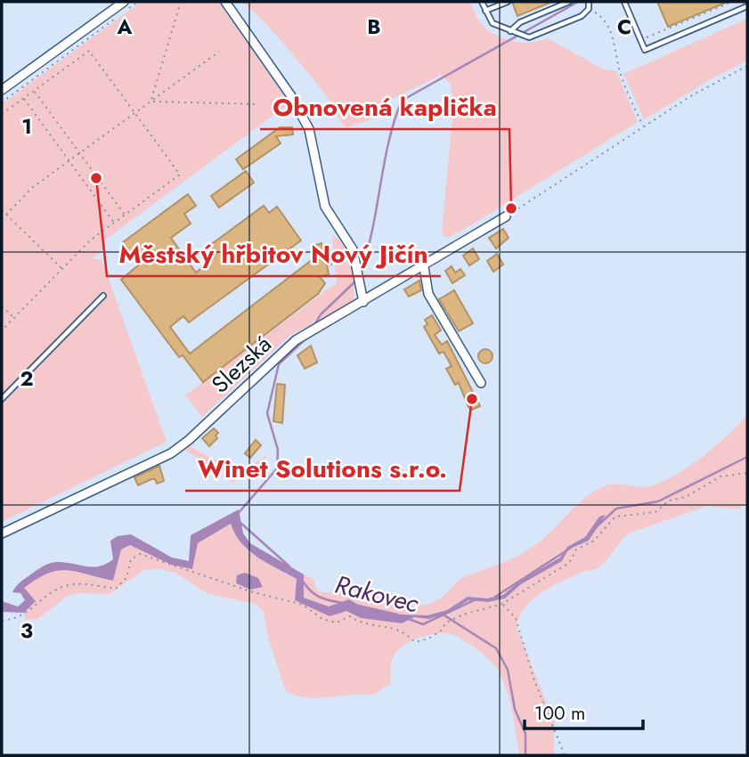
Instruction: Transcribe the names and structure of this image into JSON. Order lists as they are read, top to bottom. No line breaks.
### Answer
{"streets":{"street":["Slezská"]},"water":["Rakovec"],"places":["Městský hřbitov Nový Jičín","Obnovená kaplička","Winet Solutions s.r.o."],"scale_bar":"100 m","grid":{"columns":["A","B","C"],"rows":["1","2","3"]}}
